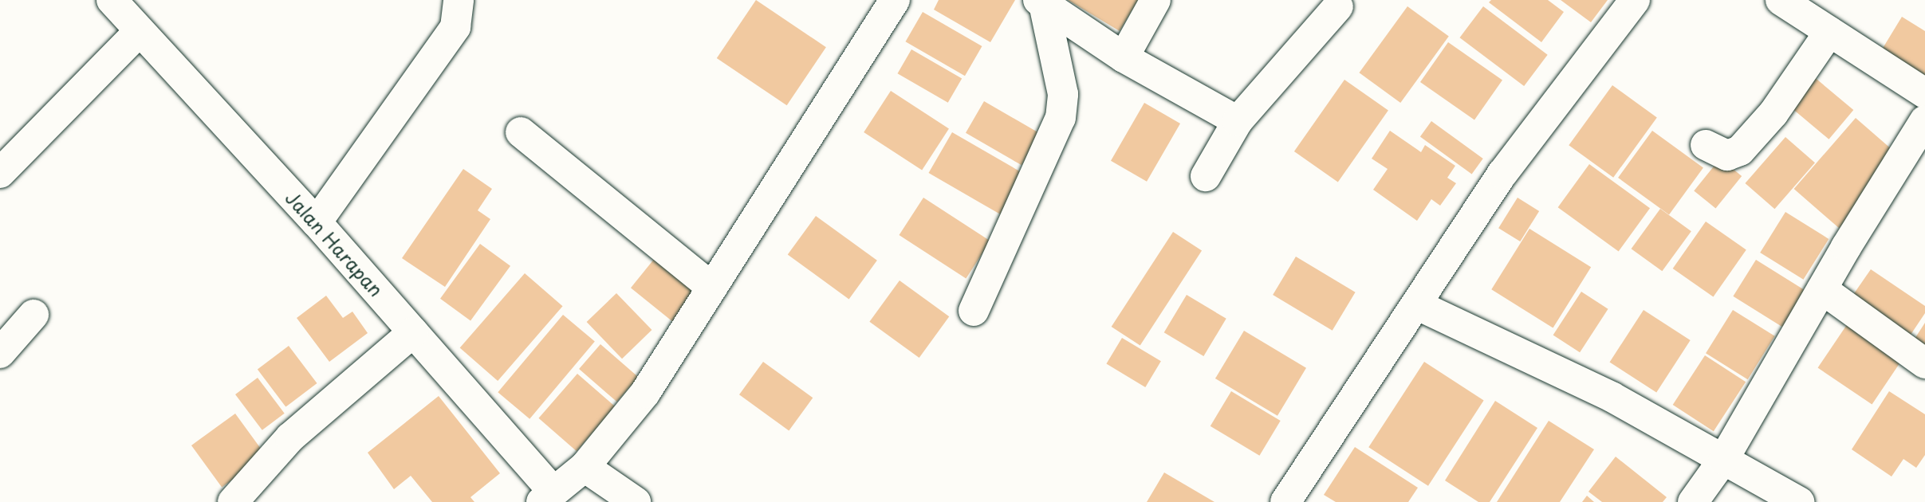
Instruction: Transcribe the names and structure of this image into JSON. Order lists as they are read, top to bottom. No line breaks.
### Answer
{"streets":{"street":["Jalan Harapan"]}}
